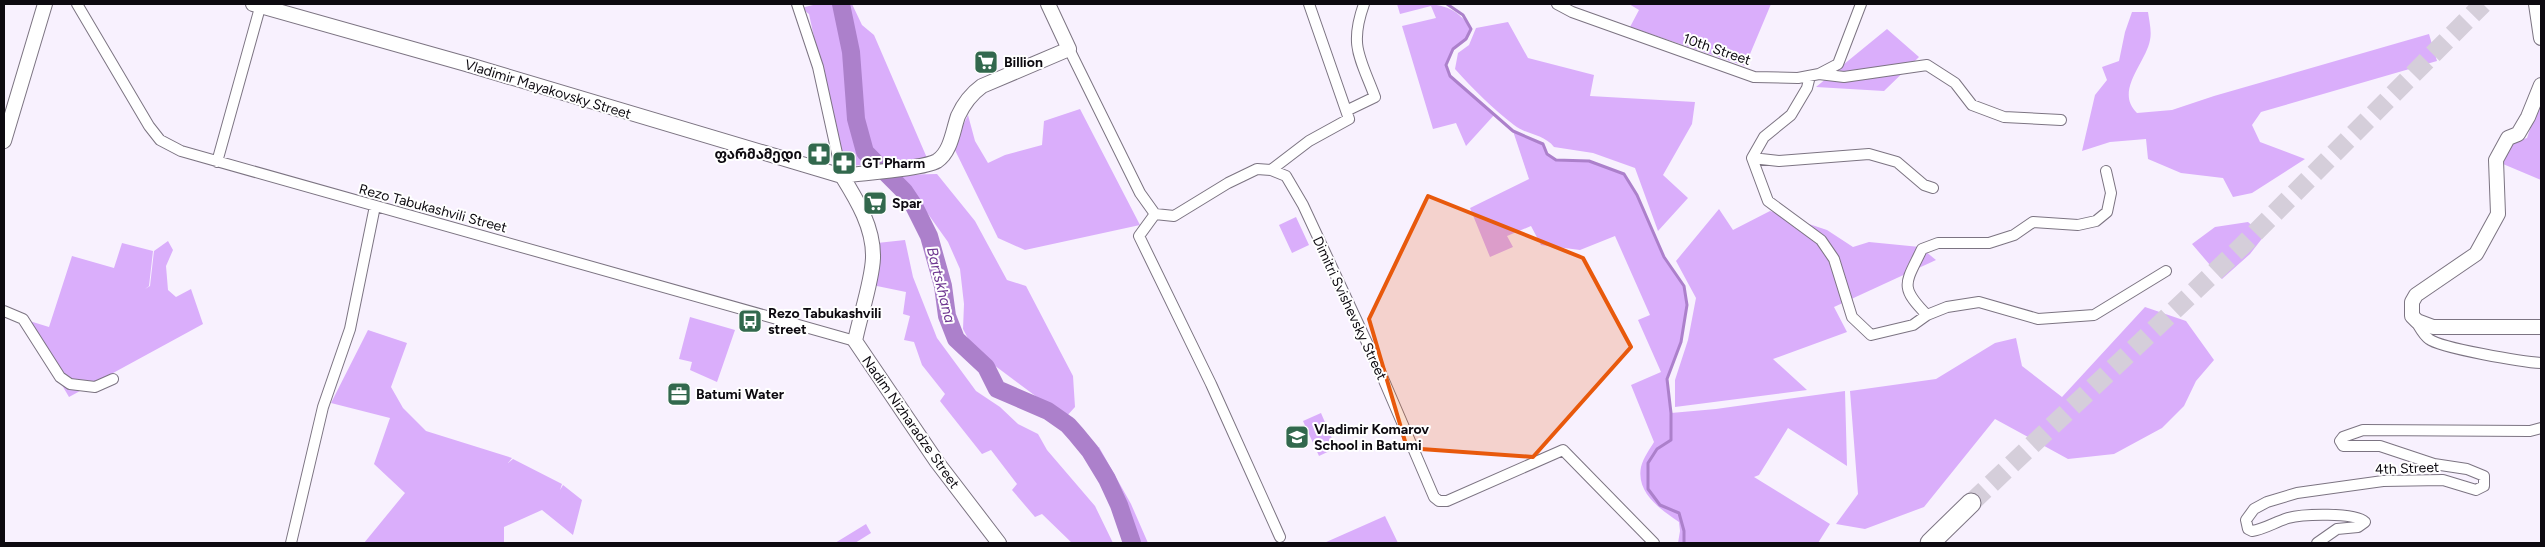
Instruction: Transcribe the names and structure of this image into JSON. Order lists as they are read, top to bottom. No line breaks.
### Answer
{"streets":{"main road":["Vladimir Mayakovsky Street","Nadim Nizharadze Street"],"street":["10th Street","Rezo Tabukashvili Street","Dimitri Svishevsky Street","4th Street"]},"crossings":[["Vladimir Mayakovsky Street","Nadim Nizharadze Street"],["Rezo Tabukashvili Street","Nadim Nizharadze Street"]],"water":["Bartskhana"],"places":{"supermarket":["Billion","Spar"],"pharmacy":["ფარმამედი","GT Pharm"],"bus stop":["Rezo Tabukashvili street"],"office":["Batumi Water"],"school or university":["Vladimir Komarov School in Batumi"]}}
